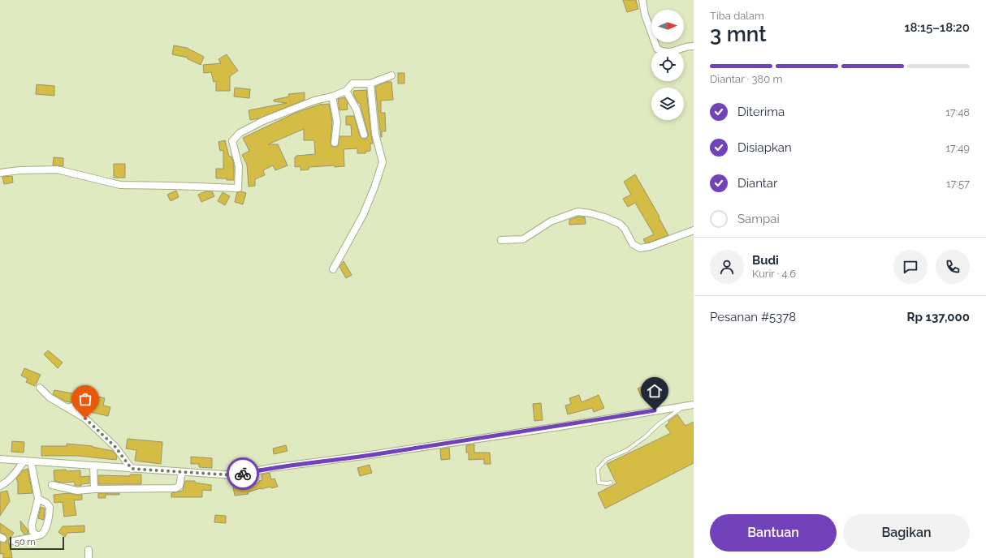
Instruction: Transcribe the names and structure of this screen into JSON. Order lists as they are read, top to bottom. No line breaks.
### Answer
{"scale_bar":"50 m","north":"right","page":{"heading":["3 mnt","Tiba dalam","18:15–18:20"],"panel":["Budi","Kurir · 4.6","Pesanan #5378","Rp 137,000"],"bar":"Diantar · 380 m","list":[["Diterima","17:48"],["Disiapkan","17:49"],["Diantar","17:57"],"Sampai"],"buttons":["Bantuan","Bagikan"],"scale":"50 m"}}
